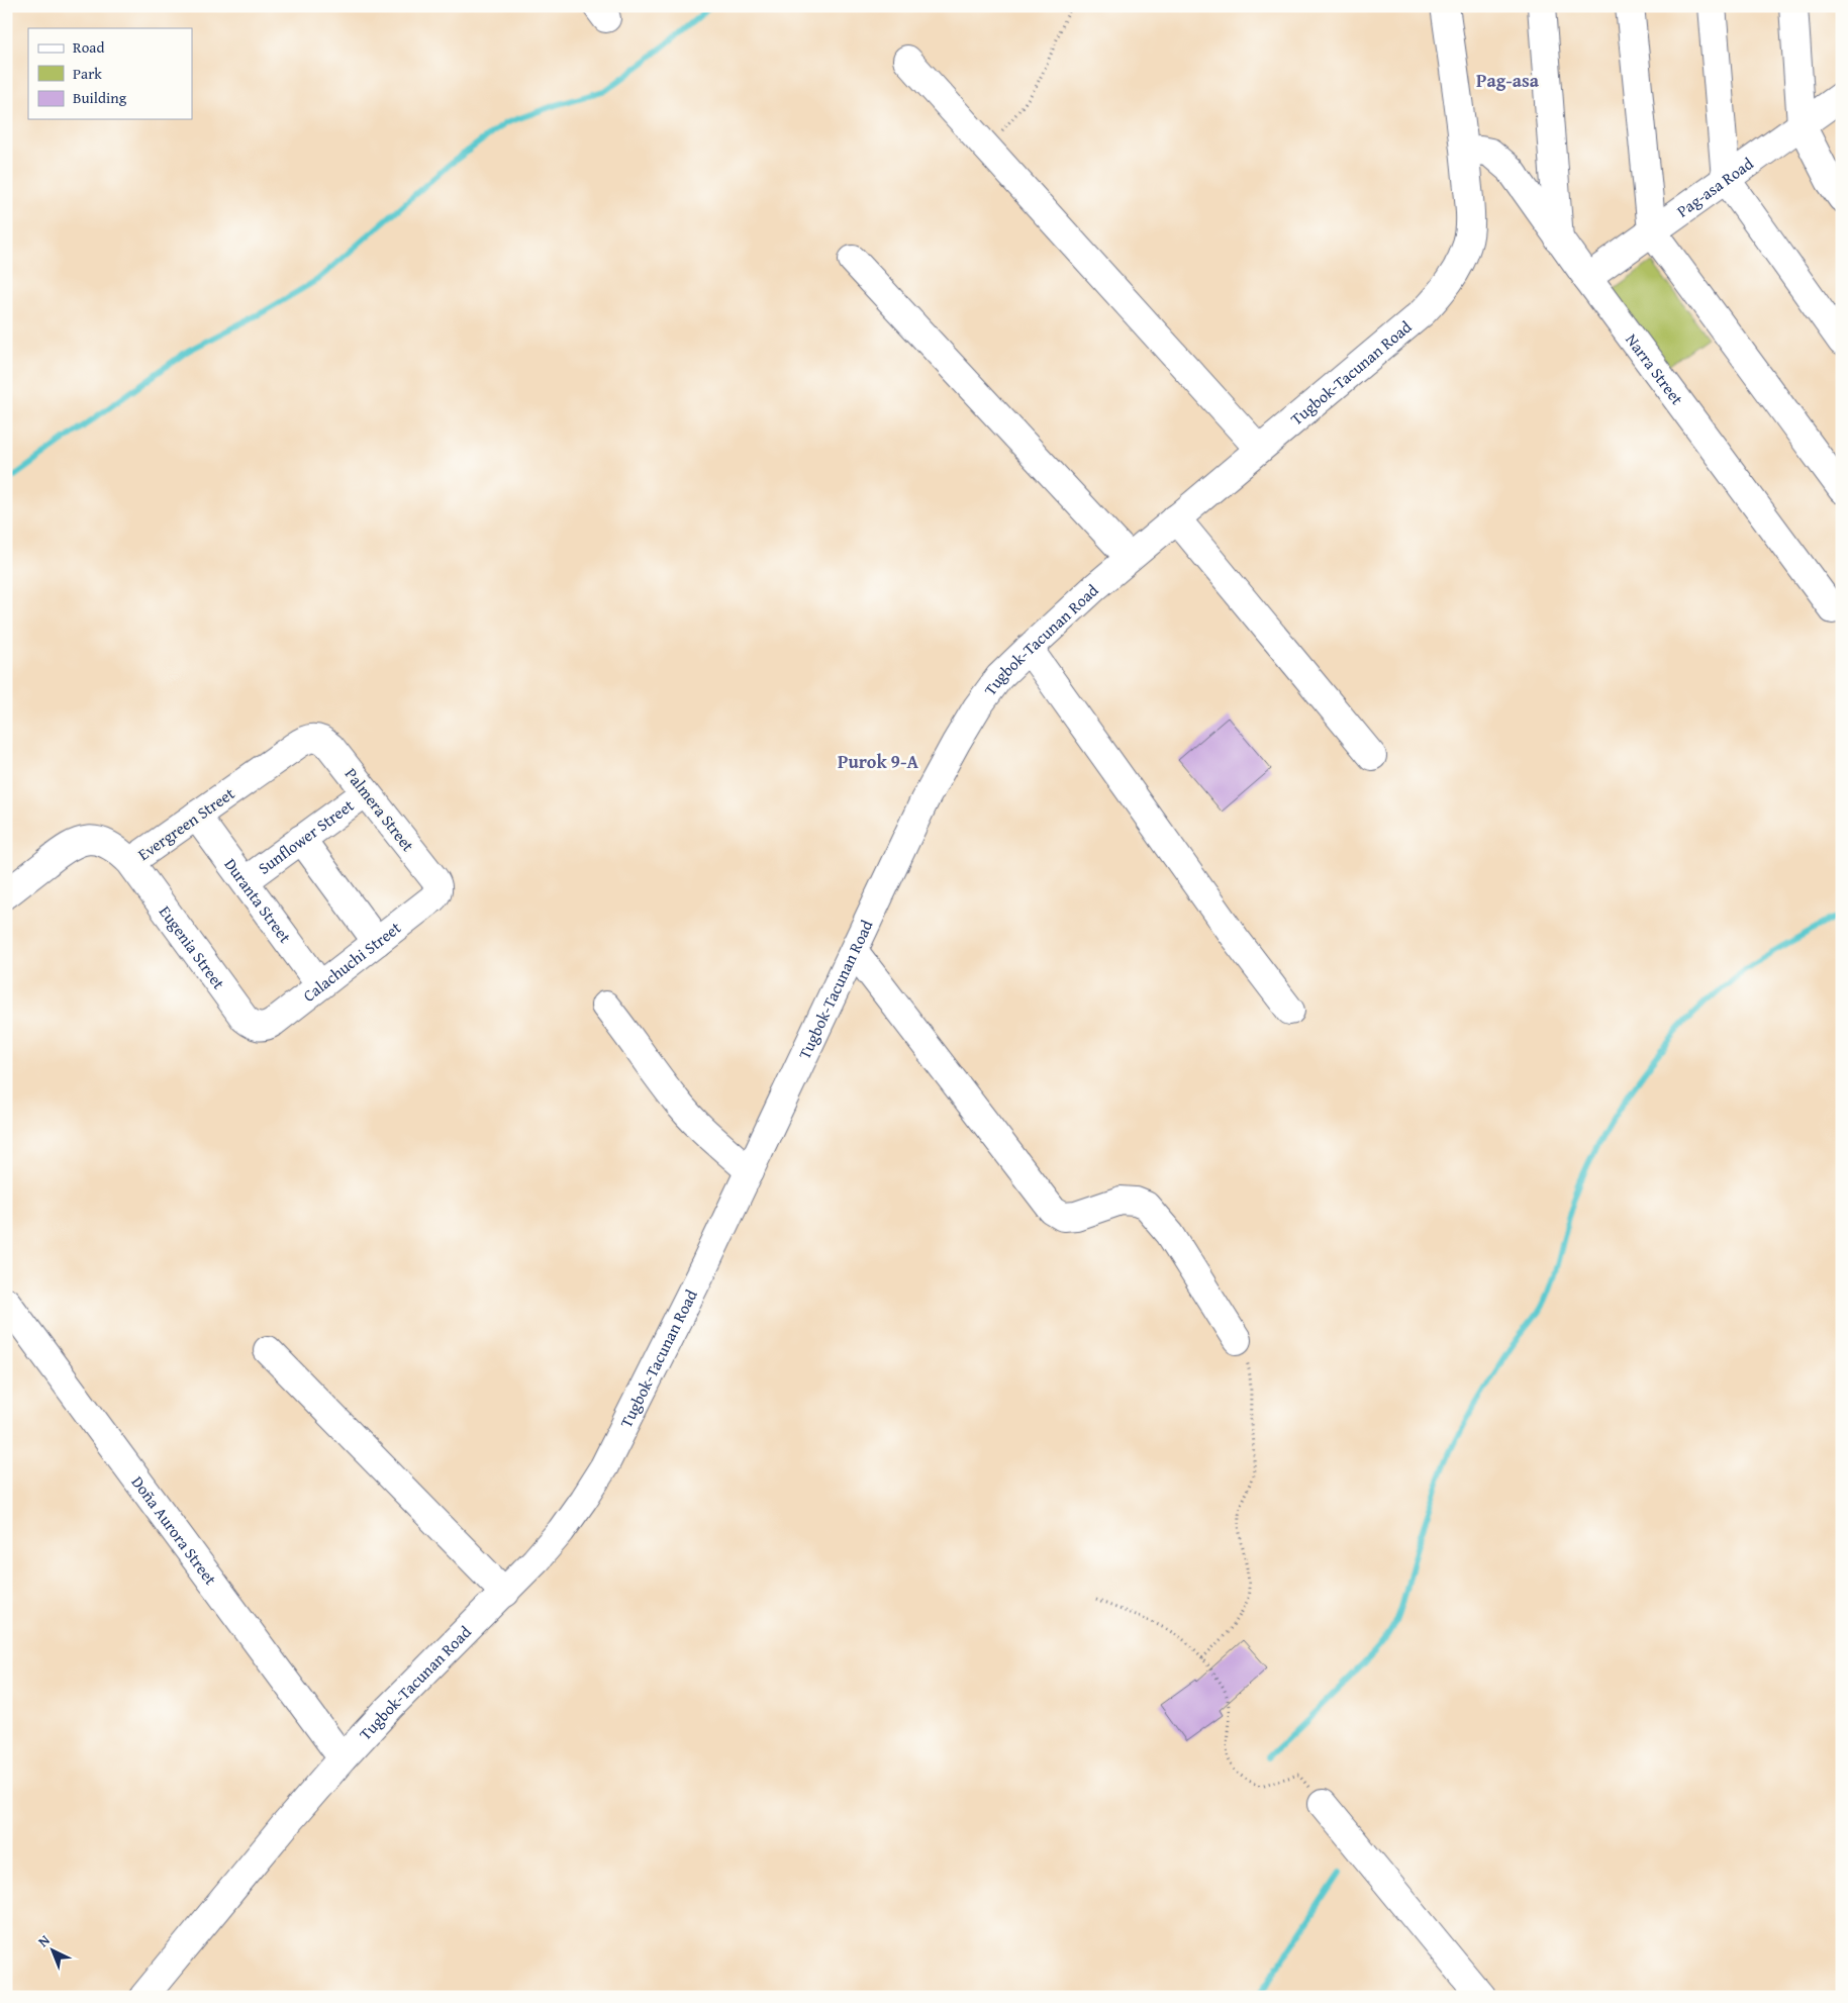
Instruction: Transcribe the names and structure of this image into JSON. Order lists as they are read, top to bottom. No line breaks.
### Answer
{"streets":{"street":["Pag-asa Road","Narra Street","Tugbok-Tacunan Road","Palmera Street","Evergreen Street","Sunflower Street","Duranta Street","Eugenia Street","Calachuchi Street","Doña Aurora Street"]},"crossings":[["Pag-asa Road","Narra Street"],["Narra Street","Tugbok-Tacunan Road"],["Tugbok-Tacunan Road","Doña Aurora Street"],["Palmera Street","Evergreen Street"],["Palmera Street","Sunflower Street"],["Palmera Street","Calachuchi Street"],["Evergreen Street","Duranta Street"],["Evergreen Street","Eugenia Street"],["Sunflower Street","Duranta Street"],["Duranta Street","Calachuchi Street"],["Eugenia Street","Calachuchi Street"]],"districts":["Pag-asa","Purok 9-A"],"legend":["Road","Park","Building"],"north":"top left"}
